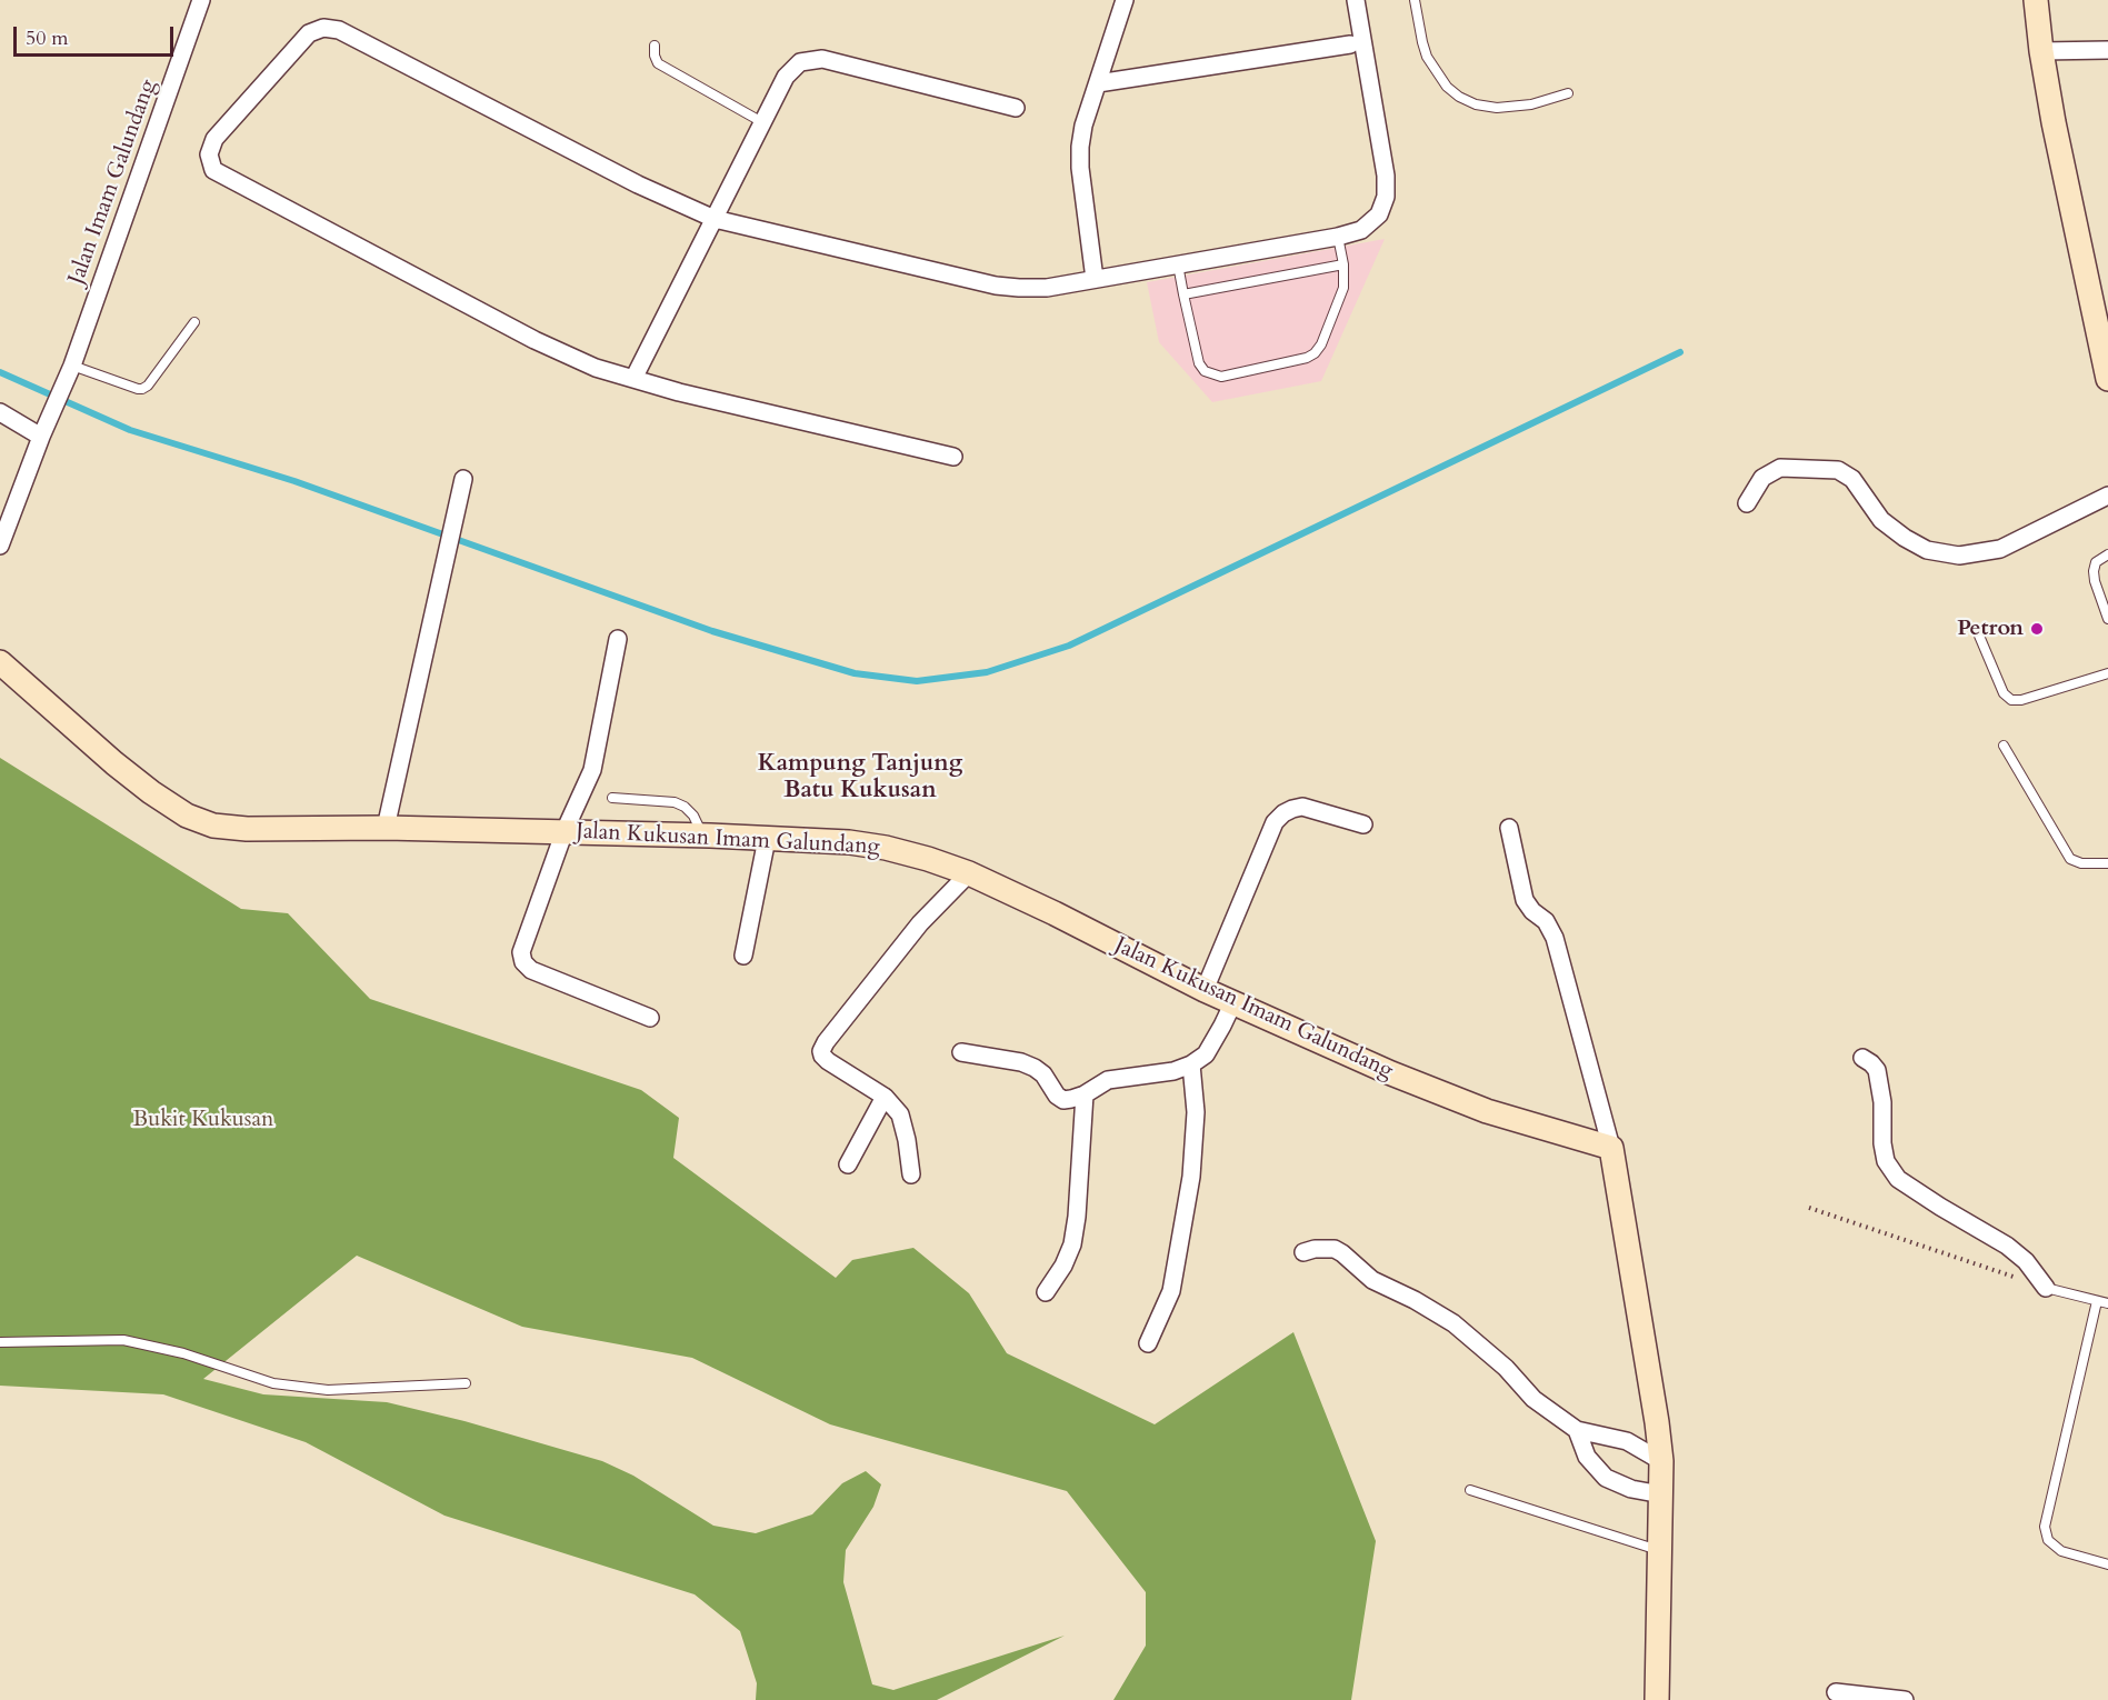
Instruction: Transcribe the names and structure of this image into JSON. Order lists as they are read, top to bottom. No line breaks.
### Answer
{"streets":{"street":["Jalan Imam Galundang","Jalan Kukusan Imam Galundang"]},"districts":["Kampung Tanjung Batu Kukusan"],"parks":["Bukit Kukusan"],"places":["Petron"],"scale_bar":"50 m"}
